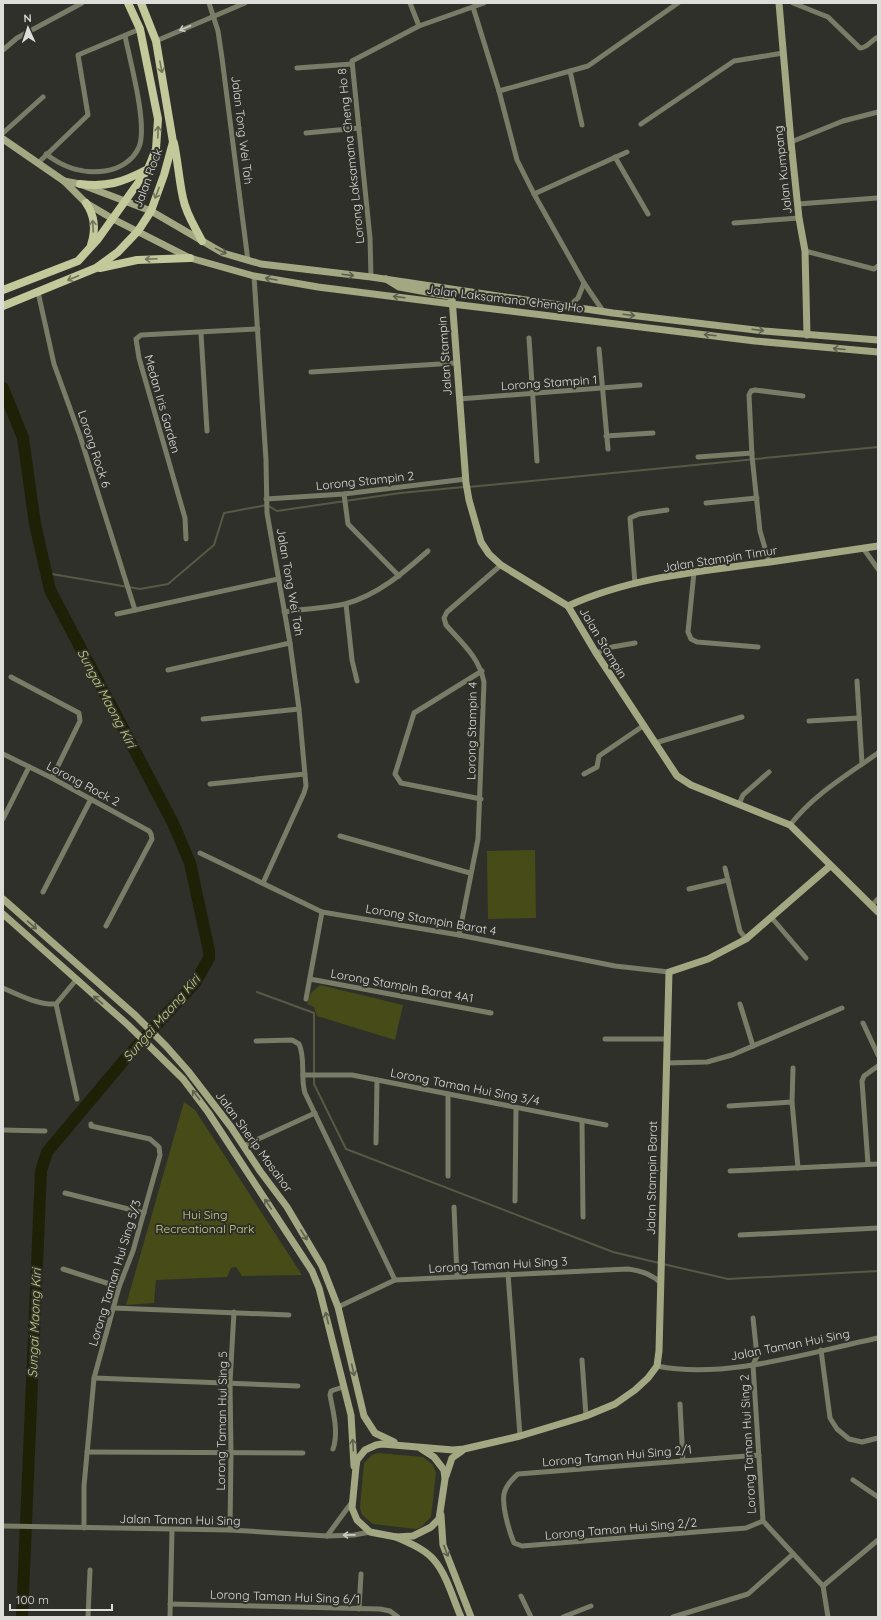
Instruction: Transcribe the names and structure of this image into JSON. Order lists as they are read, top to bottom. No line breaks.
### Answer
{"streets":{"main road":["Jalan Kumpang","Jalan Rock","Jalan Laksamana Cheng Ho","Jalan Stampin","Jalan Stampin Timur","Jalan Sherip Masahor","Jalan Stampin Barat"],"street":["Jalan Tong Wei Tah","Lorong Laksamana Cheng Ho 8","Lorong Stampin 1","Medan Iris Garden","Lorong Rock 6","Lorong Stampin 2","Lorong Stampin 4","Lorong Rock 2","Lorong Stampin Barat 4","Lorong Stampin Barat 4A1","Lorong Taman Hui Sing 3/4","Lorong Taman Hui Sing 3","Lorong Taman Hui Sing 5/3","Jalan Taman Hui Sing","Lorong Taman Hui Sing 5","Lorong Taman Hui Sing 2","Lorong Taman Hui Sing 2/1","Lorong Taman Hui Sing 2/2","Lorong Taman Hui Sing 6/1"]},"crossings":[["Jalan Tong Wei Tah","Jalan Laksamana Cheng Ho"],["Jalan Tong Wei Tah","Medan Iris Garden"],["Jalan Tong Wei Tah","Lorong Stampin 2"],["Jalan Tong Wei Tah","Lorong Stampin Barat 4"],["Lorong Laksamana Cheng Ho 8","Jalan Laksamana Cheng Ho"],["Jalan Kumpang","Jalan Laksamana Cheng Ho"],["Jalan Rock","Jalan Laksamana Cheng Ho"],["Jalan Rock","Lorong Rock 6"],["Jalan Laksamana Cheng Ho","Jalan Stampin"],["Jalan Stampin","Lorong Stampin 1"],["Jalan Stampin","Lorong Stampin 2"],["Jalan Stampin","Jalan Stampin Timur"],["Jalan Stampin","Lorong Stampin 4"],["Lorong Stampin 4","Lorong Stampin Barat 4"],["Lorong Stampin Barat 4","Jalan Stampin Barat"],["Jalan Sherip Masahor","Lorong Taman Hui Sing 3"],["Jalan Sherip Masahor","Jalan Taman Hui Sing"],["Jalan Stampin Barat","Lorong Taman Hui Sing 3"],["Jalan Stampin Barat","Jalan Taman Hui Sing"],["Lorong Taman Hui Sing 5/3","Jalan Taman Hui Sing"],["Jalan Taman Hui Sing","Lorong Taman Hui Sing 5"],["Jalan Taman Hui Sing","Lorong Taman Hui Sing 2"],["Lorong Taman Hui Sing 2","Lorong Taman Hui Sing 2/1"],["Lorong Taman Hui Sing 2","Lorong Taman Hui Sing 2/2"],["Lorong Taman Hui Sing 2/1","Lorong Taman Hui Sing 2/2"]],"water":["Sungai Maong Kiri"],"parks":["Hui Sing Recreational Park"],"scale_bar":"100 m","north":"top"}
